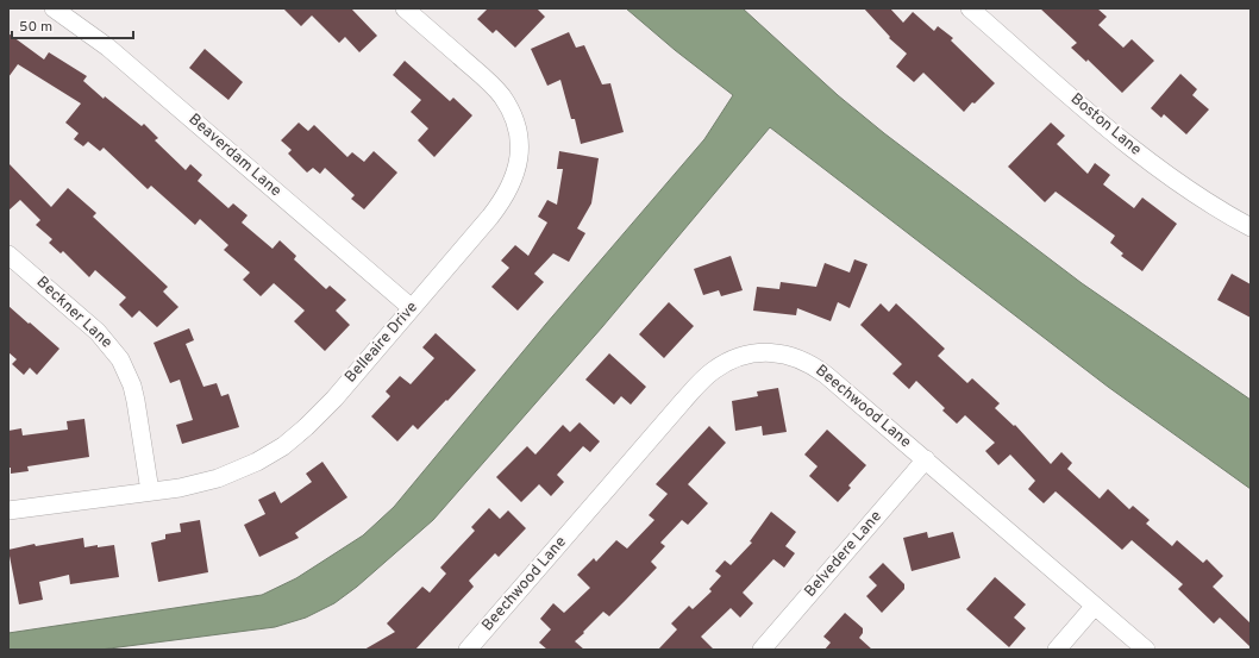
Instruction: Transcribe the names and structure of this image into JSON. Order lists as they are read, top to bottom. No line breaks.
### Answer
{"streets":{"street":["Boston Lane","Beaverdam Lane","Beckner Lane","Belleaire Drive","Beechwood Lane","Belvedere Lane"]},"crossings":[["Beaverdam Lane","Belleaire Drive"],["Beckner Lane","Belleaire Drive"],["Beechwood Lane","Belvedere Lane"]],"scale_bar":"50 m"}
